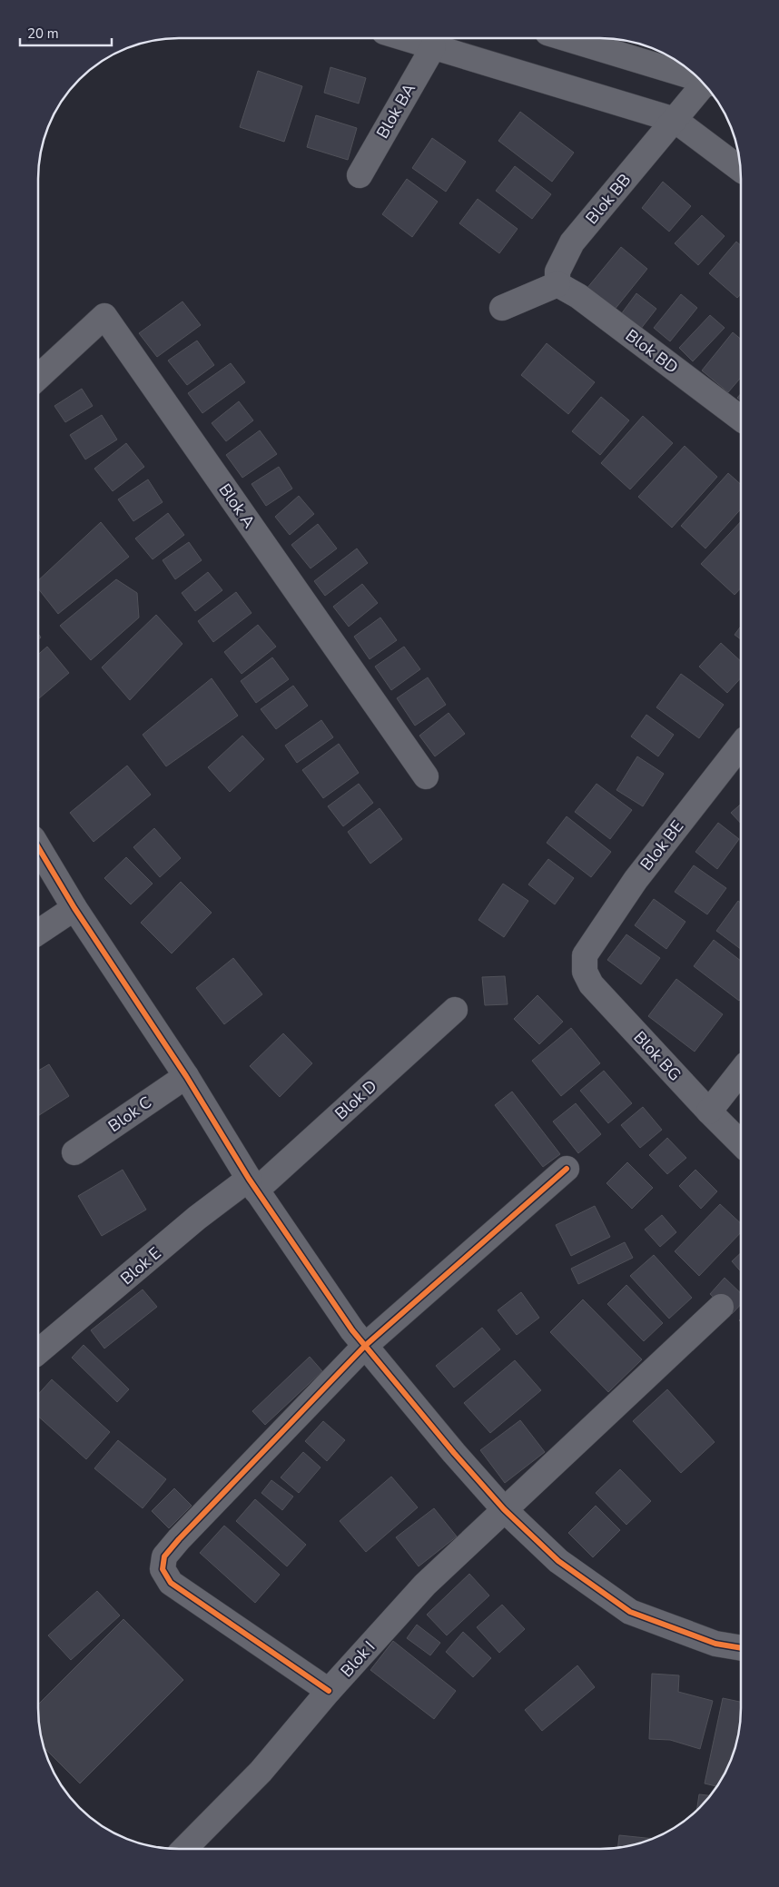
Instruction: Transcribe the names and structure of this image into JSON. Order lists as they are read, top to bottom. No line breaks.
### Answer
{"streets":{"street":["Blok BA","Blok BB","Blok BD","Blok A","Blok BE","Blok BG","Blok D","Blok C","Blok E","Blok I"]},"crossings":[["Blok BB","Blok BD"],["Blok BE","Blok BG"],["Blok D","Blok E"]],"scale_bar":"20 m"}
